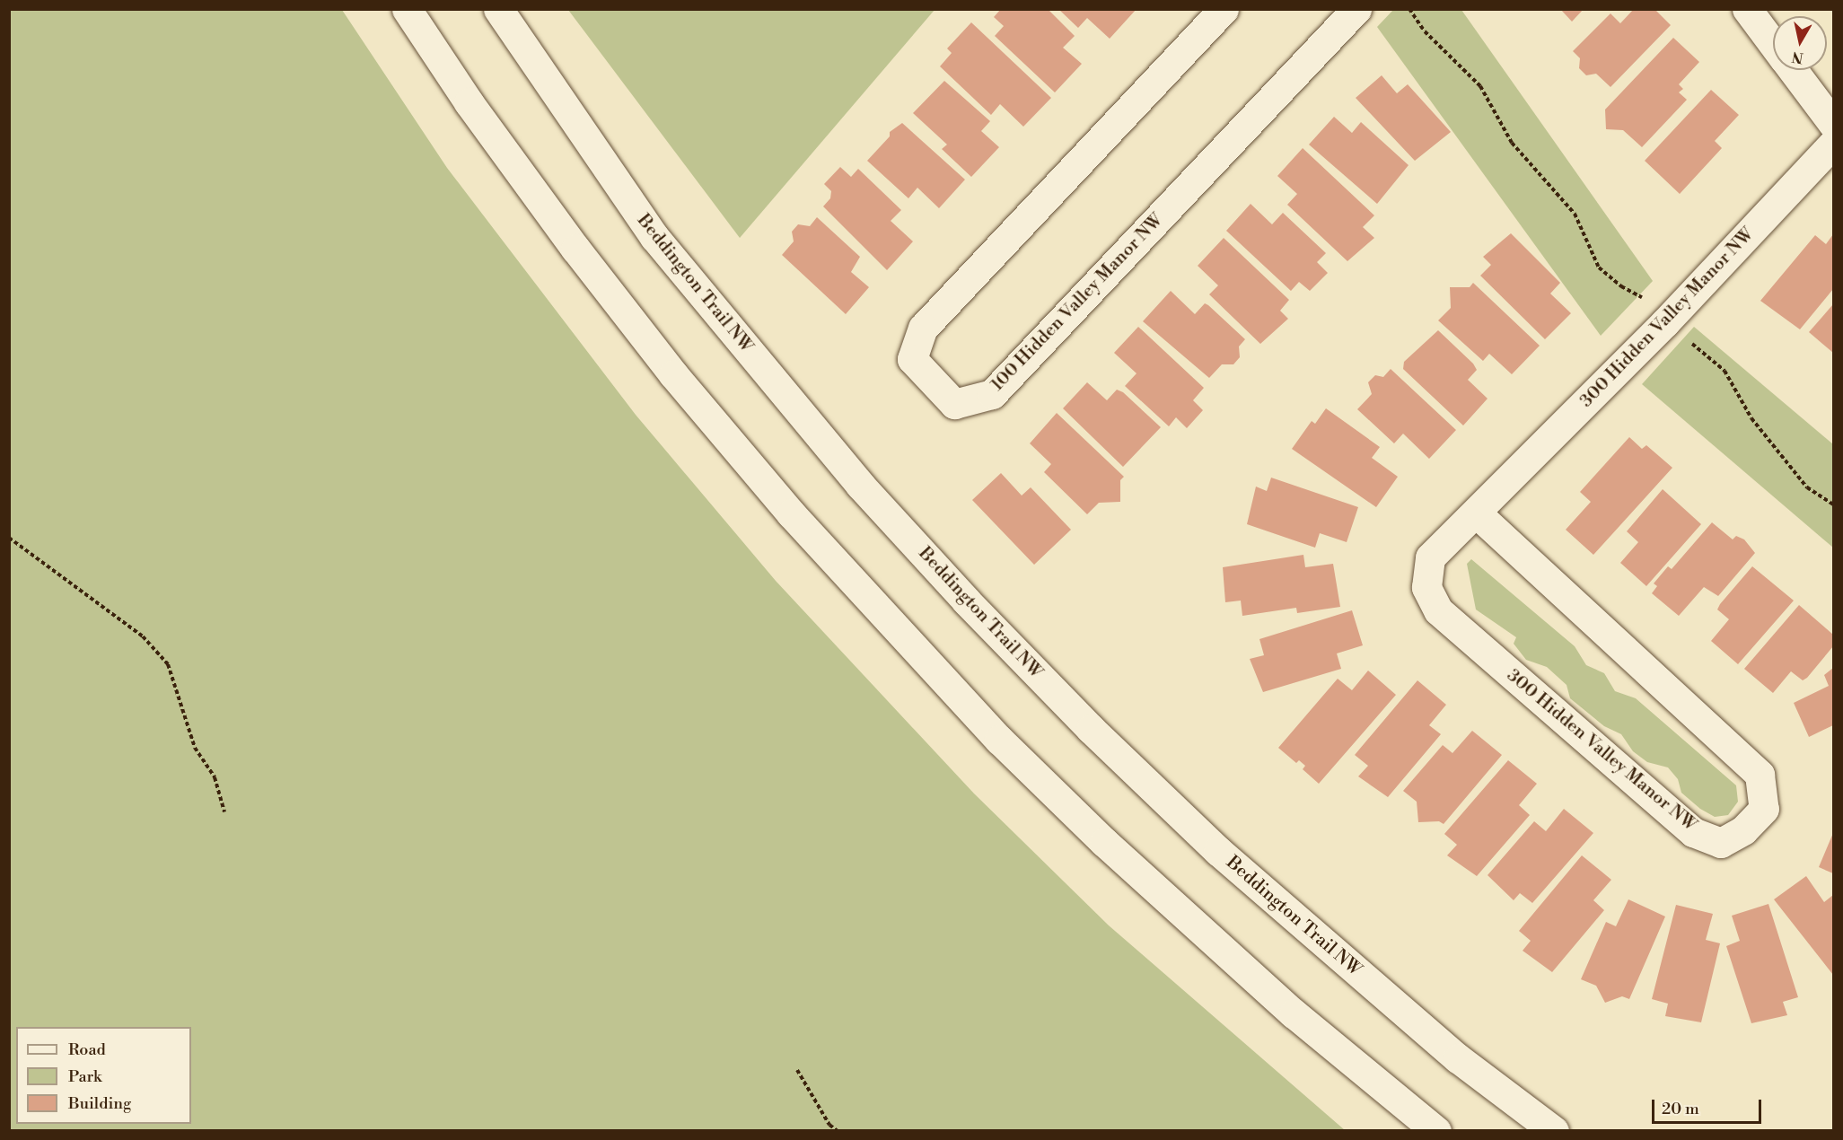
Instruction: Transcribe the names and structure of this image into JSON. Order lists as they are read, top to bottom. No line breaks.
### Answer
{"streets":{"main road":["Beddington Trail NW","100 Hidden Valley Manor NW","300 Hidden Valley Manor NW"]},"legend":["Road","Park","Building"],"scale_bar":"20 m","north":"bottom"}
